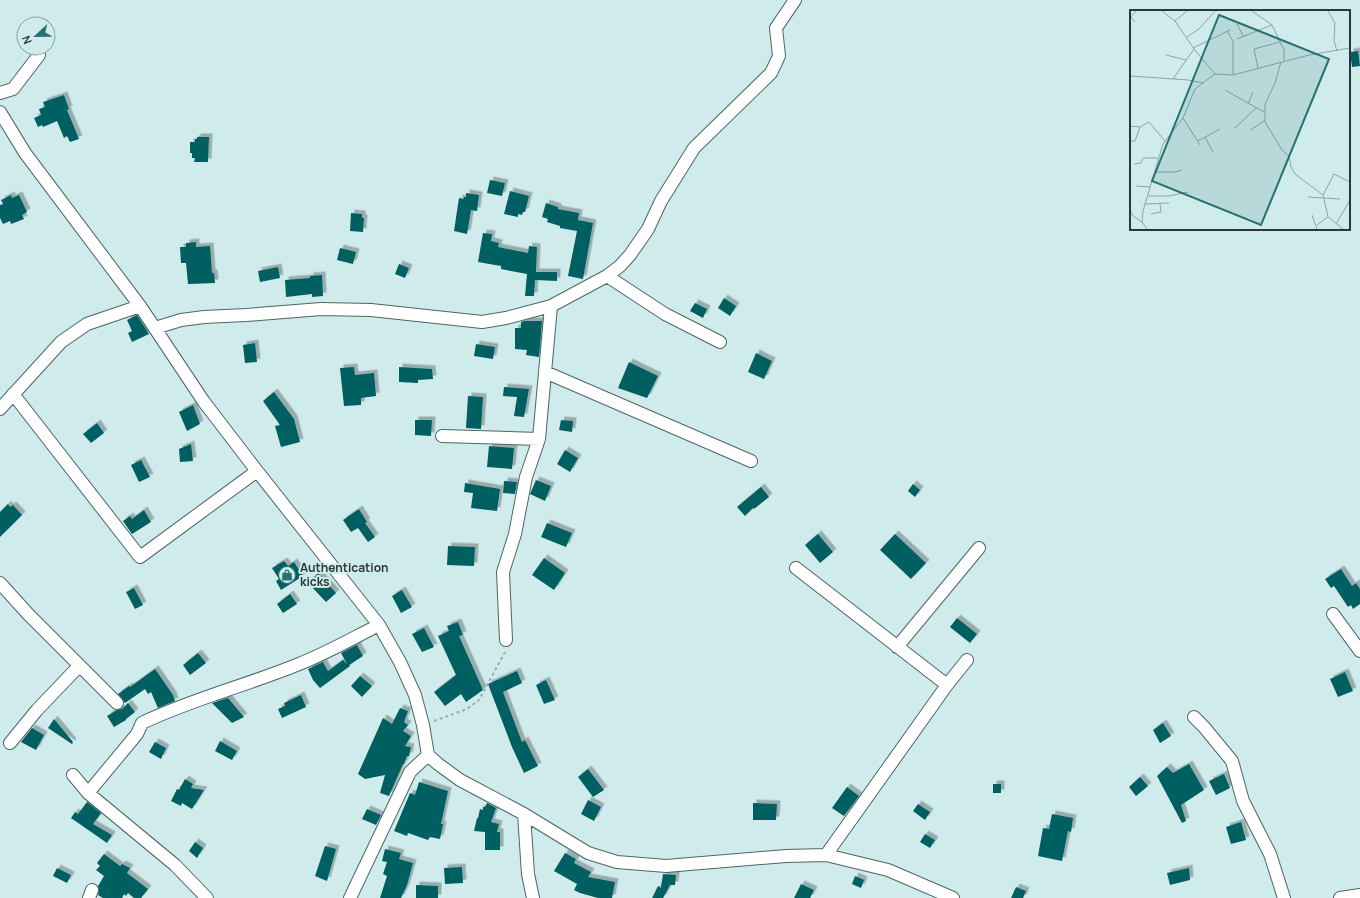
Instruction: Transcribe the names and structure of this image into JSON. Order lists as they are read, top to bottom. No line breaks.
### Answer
{"places":{"shop":["Authentication kicks"]},"north":"left"}
